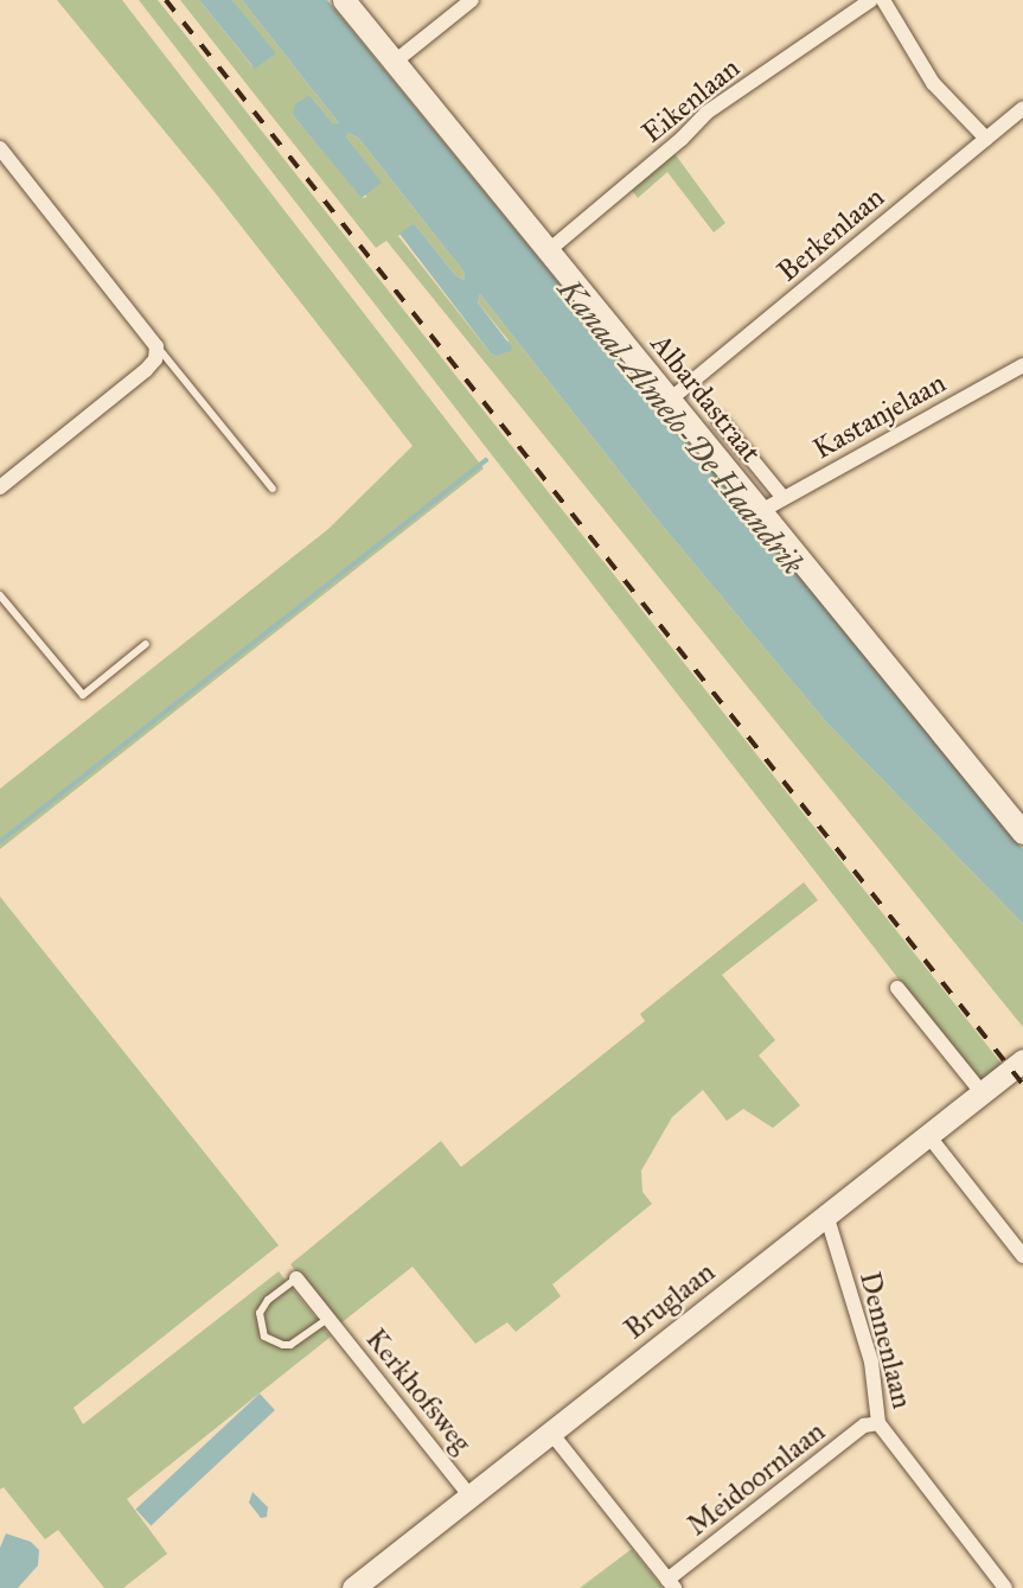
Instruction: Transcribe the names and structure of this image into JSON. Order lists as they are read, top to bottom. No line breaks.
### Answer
{"streets":{"street":["Eikenlaan","Berkenlaan","Albardastraat","Kastanjelaan","Bruglaan","Dennenlaan","Kerkhofsweg","Meidoornlaan"]},"crossings":[["Eikenlaan","Albardastraat"],["Berkenlaan","Albardastraat"],["Albardastraat","Kastanjelaan"],["Bruglaan","Dennenlaan"],["Bruglaan","Kerkhofsweg"],["Dennenlaan","Meidoornlaan"]],"water":["Kanaal Almelo-De Haandrik"]}
